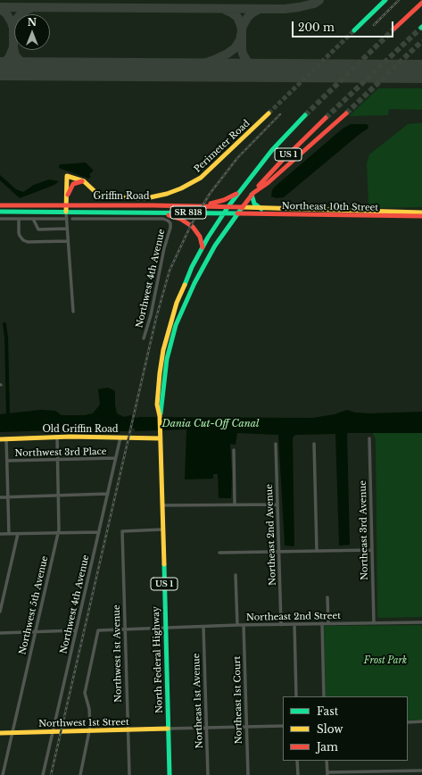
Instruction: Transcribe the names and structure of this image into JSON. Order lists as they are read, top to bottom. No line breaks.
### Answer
{"streets":{"main road":["Perimeter Road","US 1","Griffin Road","Northeast 10th Street","SR 818","Old Griffin Road","North Federal Highway","Northwest 1st Street"],"street":["Northwest 4th Avenue","Northwest 3rd Place","Northeast 3rd Avenue","Northeast 2nd Avenue","Northwest 5th Avenue","Northeast 2nd Street","Northwest 1st Avenue","Northeast 1st Court","Northeast 1st Avenue"]},"crossings":[["Perimeter Road","Griffin Road"],["Griffin Road","Northeast 10th Street"],["Griffin Road","North Federal Highway"],["Northeast 10th Street","North Federal Highway"],["Northwest 4th Avenue","Old Griffin Road"],["Northwest 4th Avenue","Northwest 3rd Place"],["Northwest 4th Avenue","Northwest 1st Street"],["Old Griffin Road","Northwest 5th Avenue"],["Old Griffin Road","North Federal Highway"],["Northwest 3rd Place","Northwest 5th Avenue"],["Northeast 3rd Avenue","Northeast 2nd Street"],["Northeast 2nd Avenue","Northeast 2nd Street"],["Northwest 5th Avenue","Northwest 1st Street"],["Northeast 2nd Street","Northwest 1st Avenue"],["Northeast 2nd Street","North Federal Highway"],["Northeast 2nd Street","Northeast 1st Court"],["Northeast 2nd Street","Northeast 1st Avenue"],["Northeast 2nd Street","Northwest 1st Street"],["Northwest 1st Avenue","North Federal Highway"],["Northwest 1st Avenue","Northwest 1st Street"],["North Federal Highway","Northwest 1st Street"]],"water":["Dania Cut-Off Canal"],"parks":["Frost Park"],"legend":["Fast","Slow","Jam"],"scale_bar":"200 m","north":"top"}
